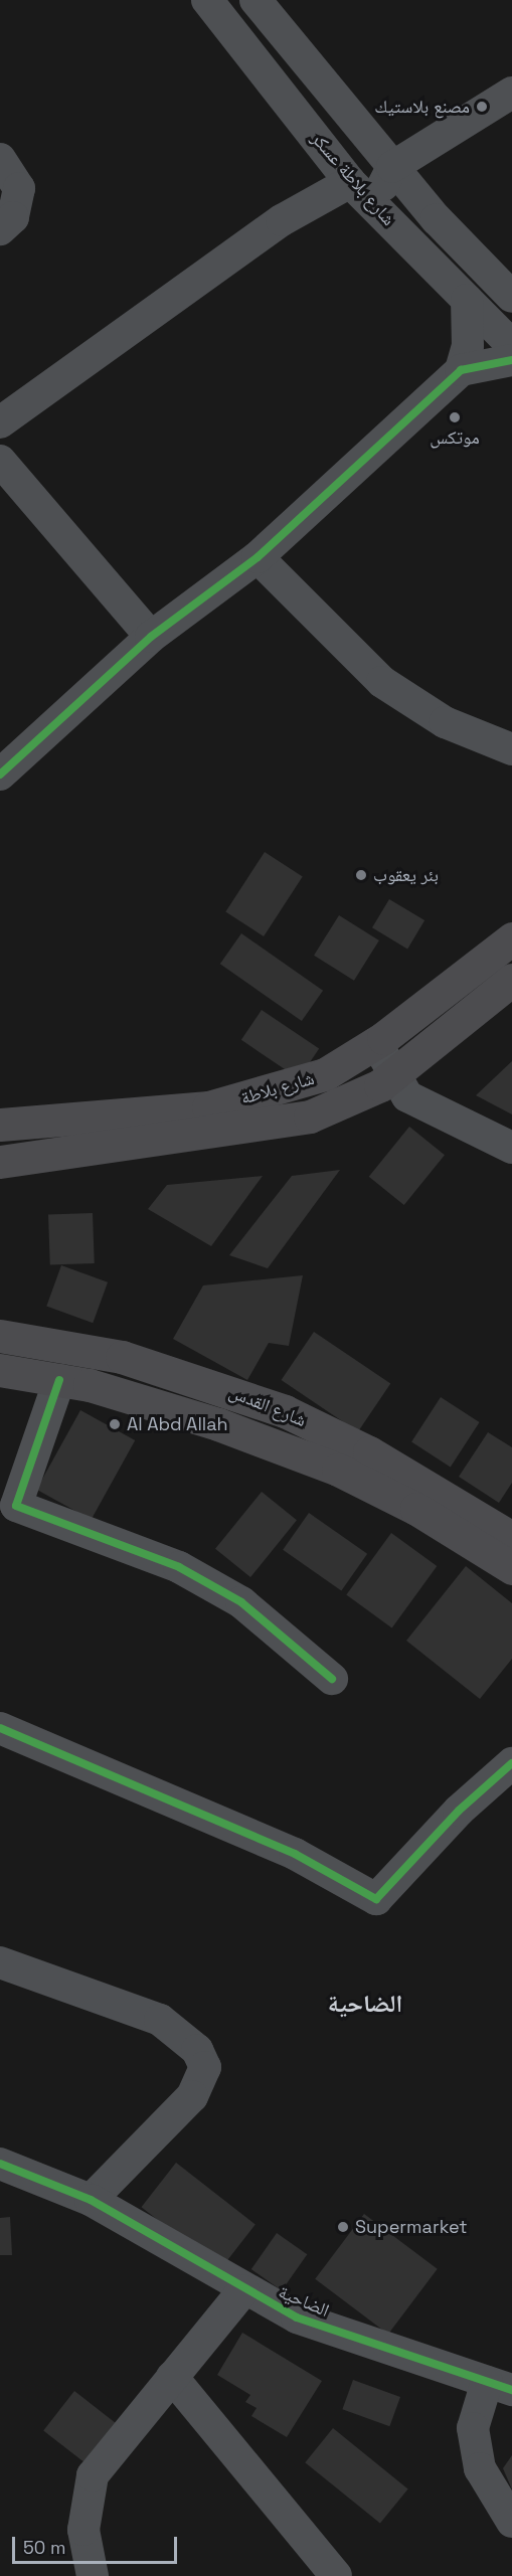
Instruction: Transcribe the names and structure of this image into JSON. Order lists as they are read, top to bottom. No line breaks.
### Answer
{"streets":{"main road":["شارع بلاطة","شارع القدس"],"street":["شارع بلاطة عسكر","الضاحية"]},"districts":["الضاحية"],"places":["مصنع بلاستيك","موتكس","بئر يعقوب","Al Abd Allah","Supermarket"],"scale_bar":"50 m"}
